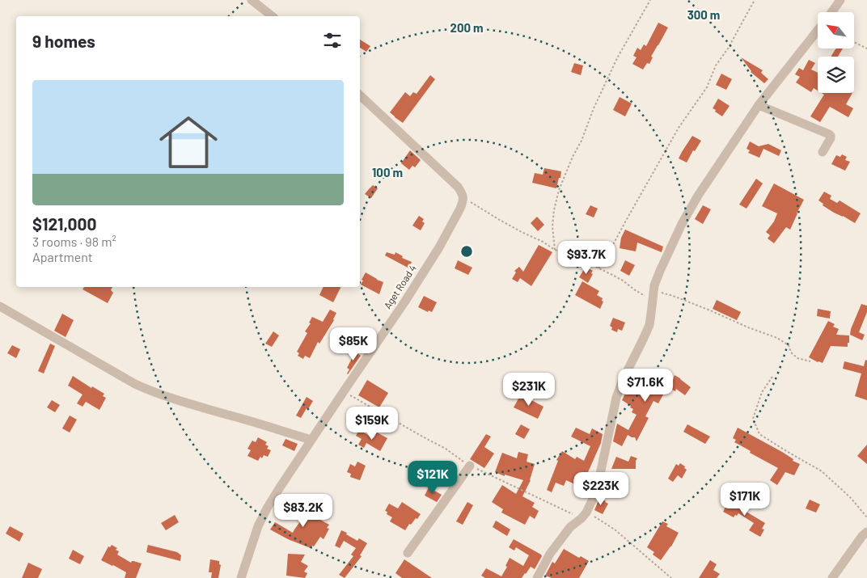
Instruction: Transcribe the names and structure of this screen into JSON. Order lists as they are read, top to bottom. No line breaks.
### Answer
{"streets":{"street":["Aget Road 4"]},"north":"top left","page":{"heading":"9 homes","list":[{"name":"$121,000","note":"3 rooms · 98 m² · Apartment"}],"price":["$93.7K","$85K","$71.6K","$231K","$159K","$121K","$223K","$171K","$83.2K"]},"rings":["300 m","200 m","100 m"]}
